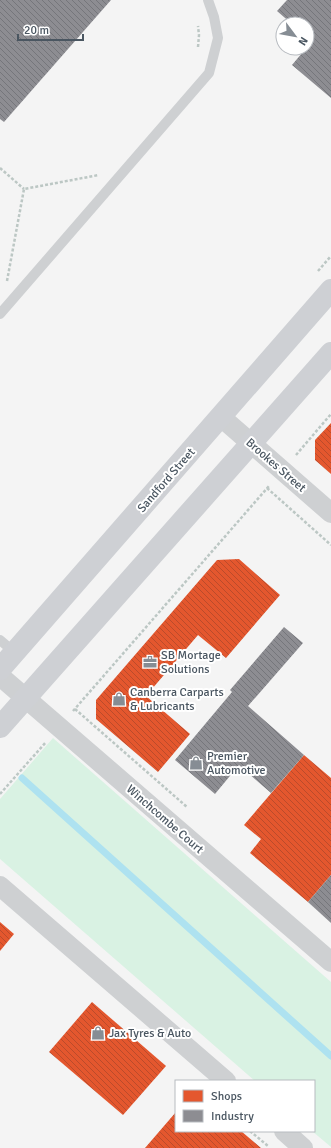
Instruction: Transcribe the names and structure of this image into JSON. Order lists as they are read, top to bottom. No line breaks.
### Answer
{"streets":{"main road":["Sandford Street"],"street":["Brookes Street","Winchcombe Court"]},"crossings":[["Brookes Street","Sandford Street"]],"places":{"office":["SB Mortage Solutions"],"shop":["Canberra Carparts & Lubricants","Premier Automotive","Jax Tyres & Auto"]},"legend":["Shops","Industry"],"scale_bar":"20 m","north":"bottom right"}
